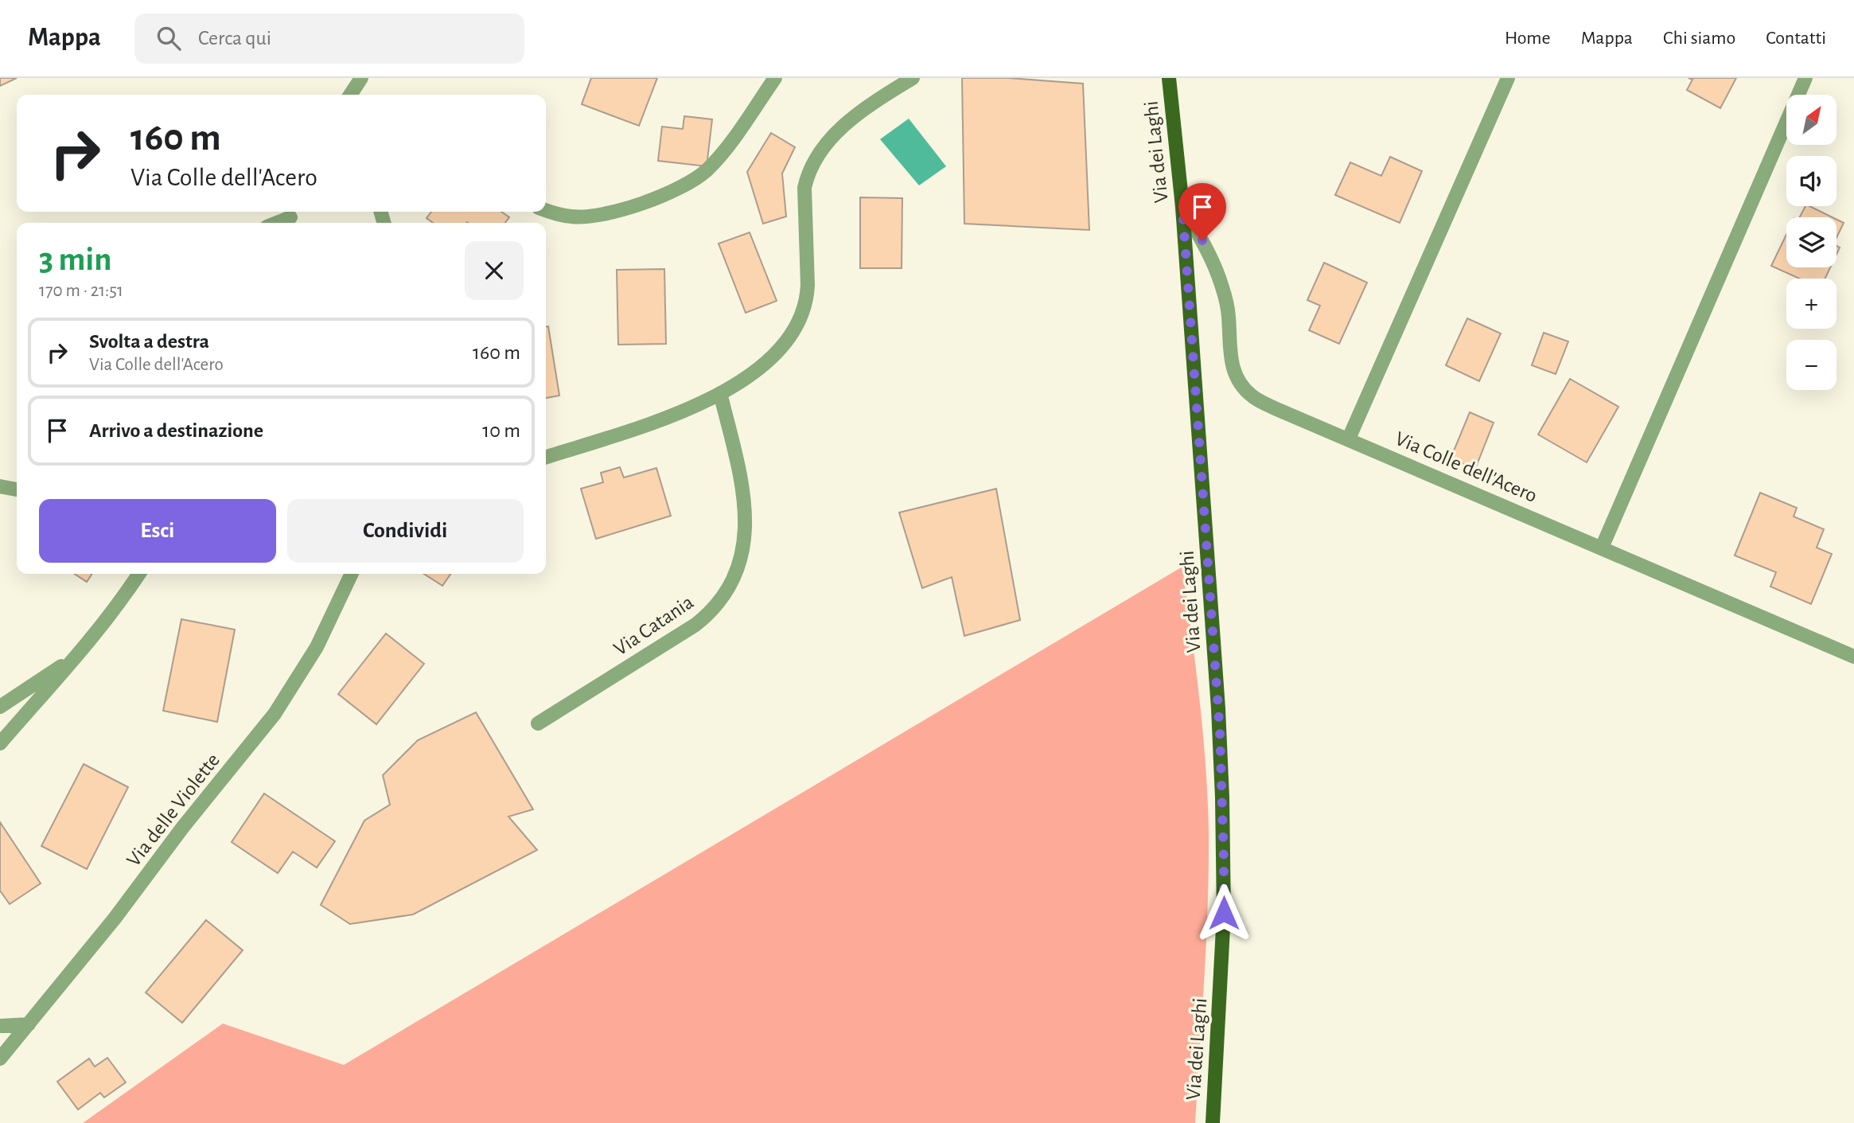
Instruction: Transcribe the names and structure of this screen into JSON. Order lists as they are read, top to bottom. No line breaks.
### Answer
{"streets":{"main road":["Via dei Laghi"],"street":["Via Colle dell'Acero","Via Catania","Via delle Violette"]},"crossings":[["Via dei Laghi","Via Colle dell'Acero"]],"north":"top right","page":{"header":"Mappa","search":"Cerca qui","nav":["Home","Mappa","Chi siamo","Contatti"],"map_buttons":["+","−"],"turn":["160 m","Via Colle dell'Acero"],"heading":["3 min","170 m · 21:51"],"list":[{"name":"Svolta a destra","note":"Via Colle dell'Acero","value":"160 m"},{"name":"Arrivo a destinazione","value":"10 m"}],"buttons":["Esci","Condividi"]}}
